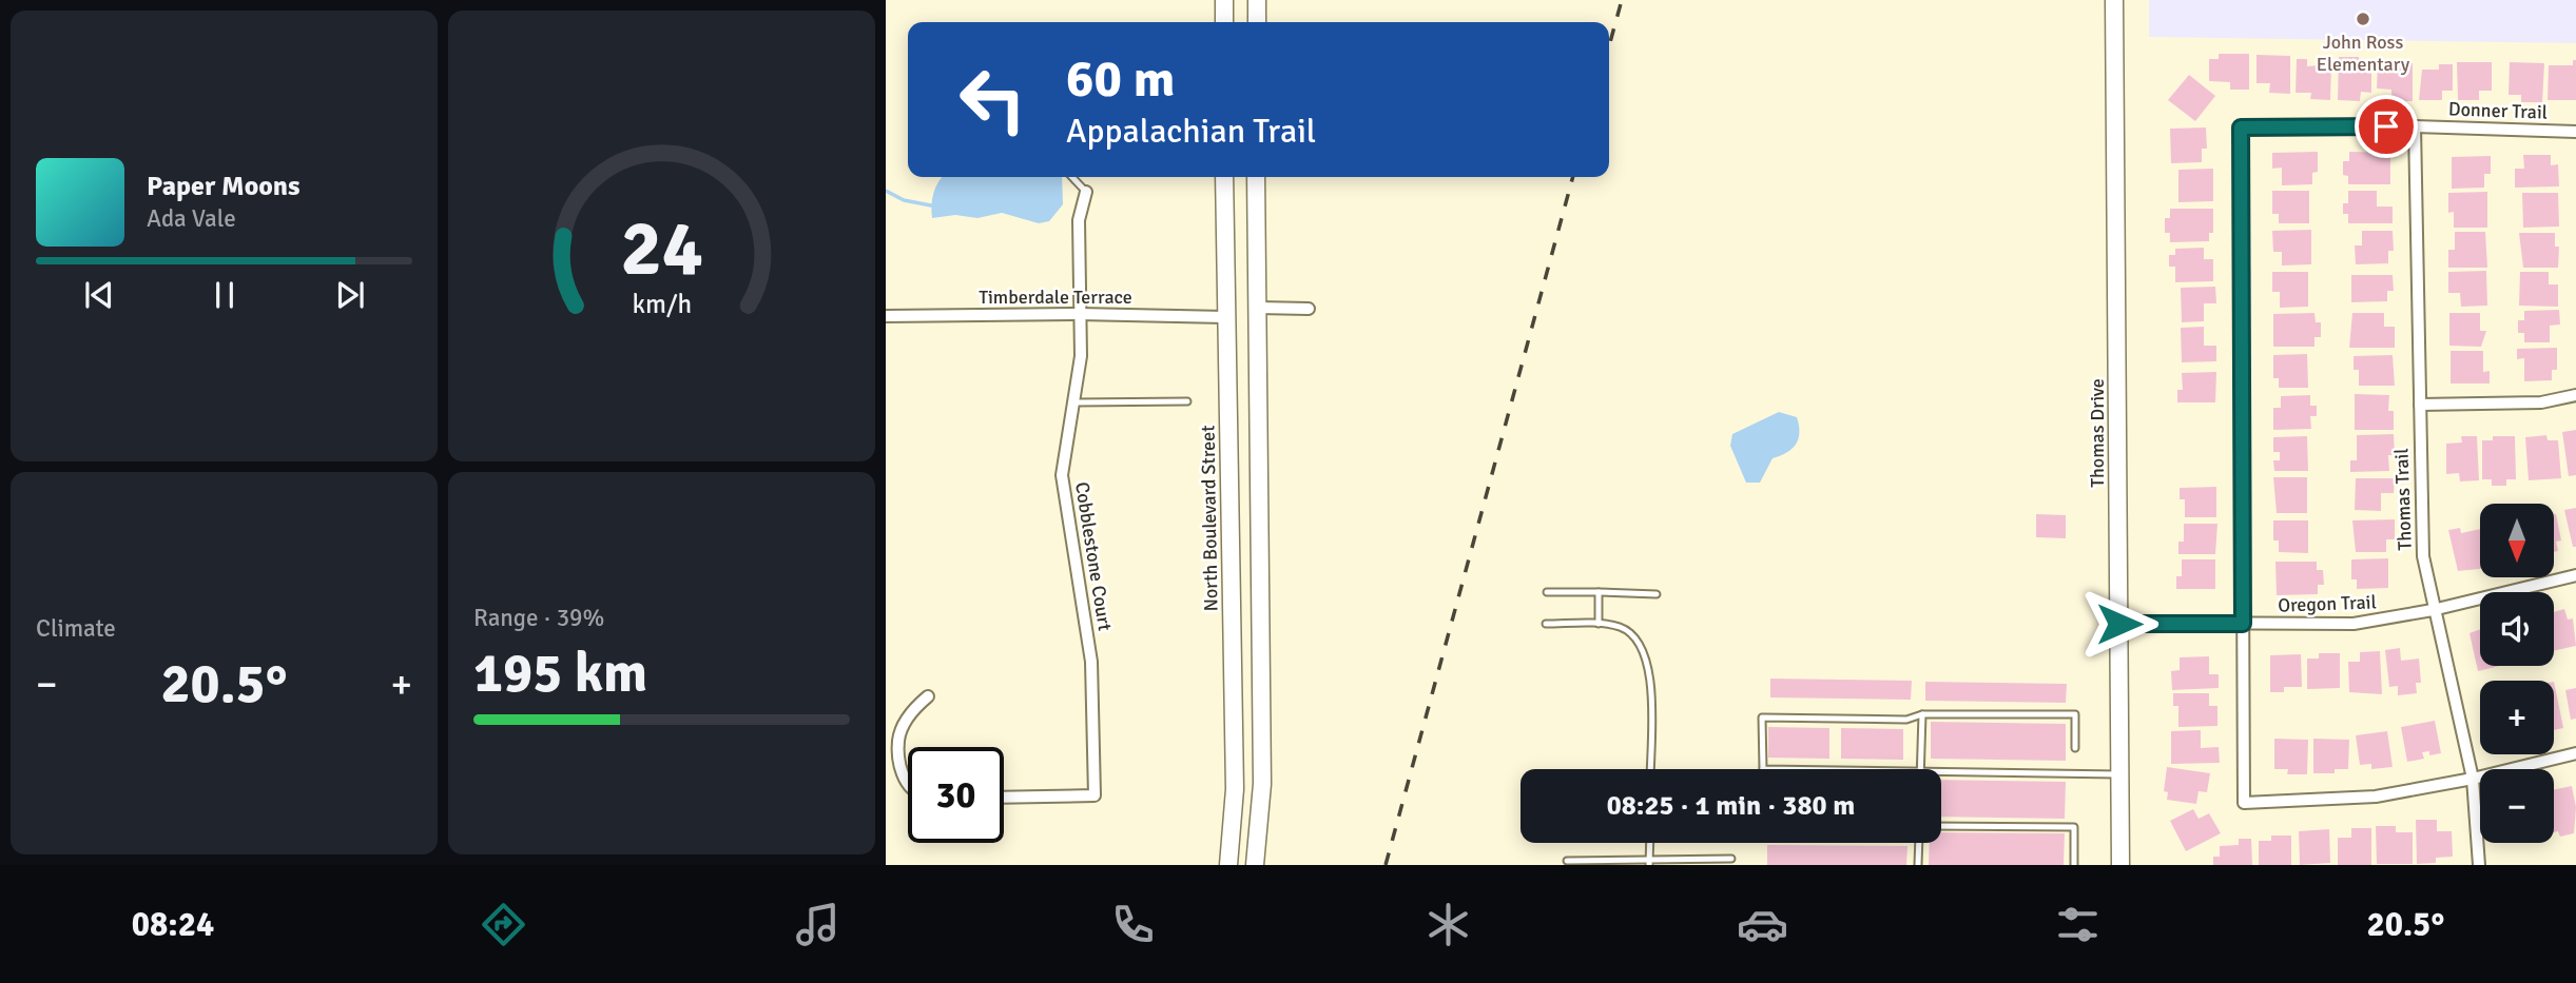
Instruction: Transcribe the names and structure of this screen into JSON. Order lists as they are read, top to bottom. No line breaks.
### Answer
{"streets":{"main road":["Thomas Drive","North Boulevard Street"],"street":["Donner Trail","Timberdale Terrace","Thomas Trail","Cobblestone Court","Oregon Trail"]},"crossings":[["Donner Trail","Thomas Trail"],["Donner Trail","Oregon Trail"],["Timberdale Terrace","North Boulevard Street"],["Timberdale Terrace","Cobblestone Court"],["Thomas Drive","Oregon Trail"],["Thomas Trail","Oregon Trail"]],"places":["John Ross Elementary"],"north":"bottom","page":{"turn":["60 m","Appalachian Trail"],"song":["Paper Moons","Ada Vale"],"tile":["Climate",["Range · 39%","195 km"]],"map_buttons":["+","−"],"heat":["−","20.5°","+"],"limit":"30","trip":"08:25 · 1 min · 380 m","tabs":["08:24","20.5°"],"gauge":["24","km/h"]}}
